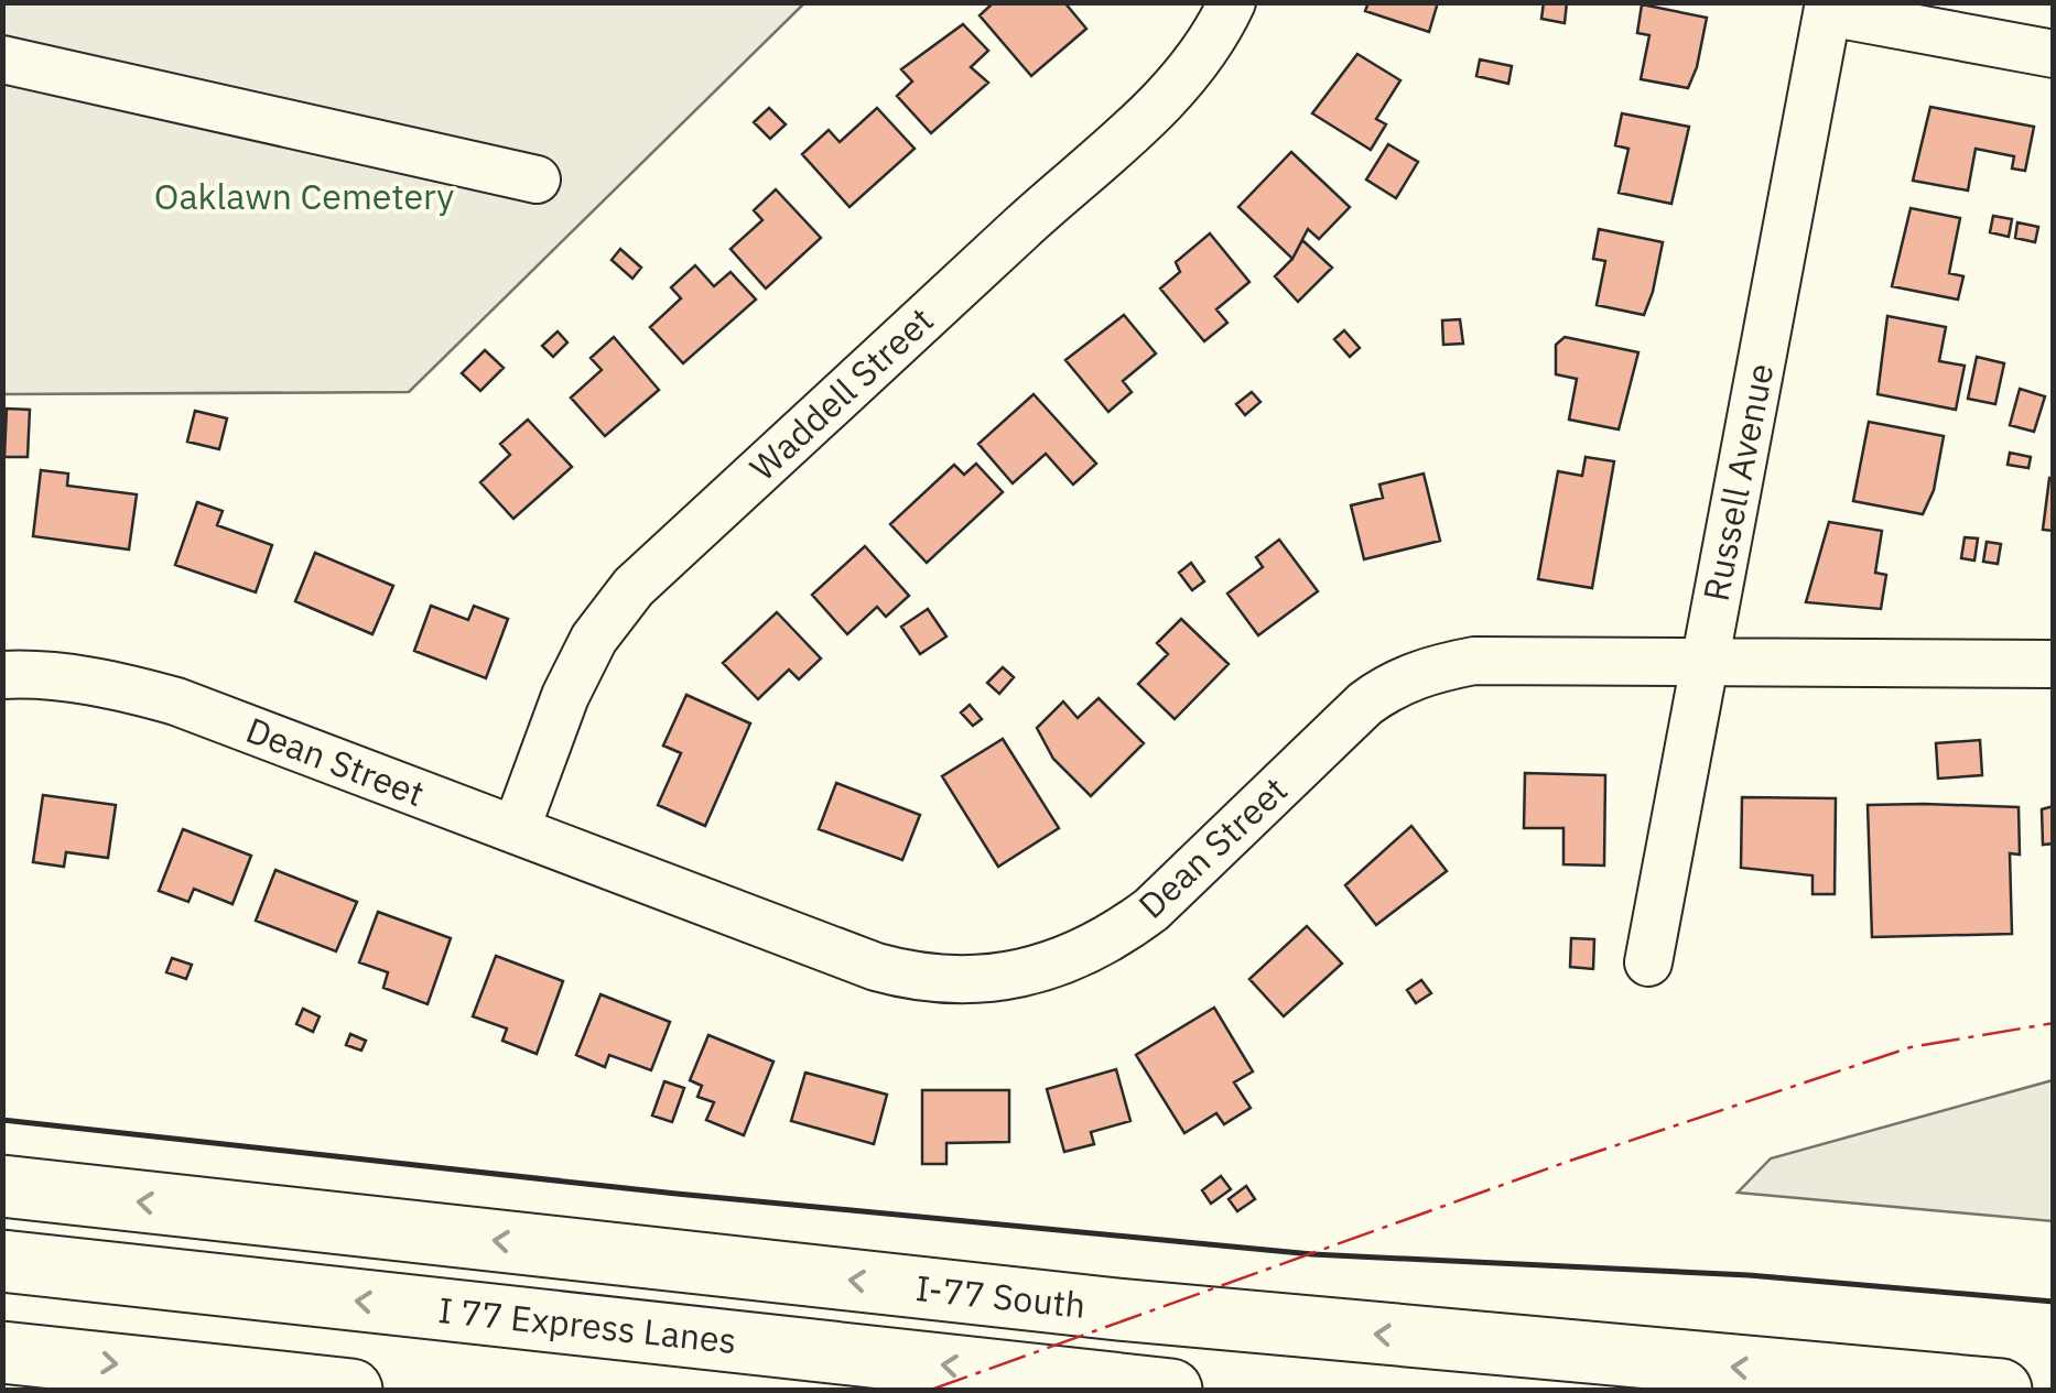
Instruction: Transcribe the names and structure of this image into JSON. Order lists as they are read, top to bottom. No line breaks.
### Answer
{"streets":{"highway":["I-77 South","I 77 Express Lanes"],"street":["Waddell Street","Russell Avenue","Dean Street"]},"crossings":[["Waddell Street","Dean Street"],["Russell Avenue","Dean Street"]],"one_way":["I-77 South","I 77 Express Lanes"],"parks":["Oaklawn Cemetery"]}
